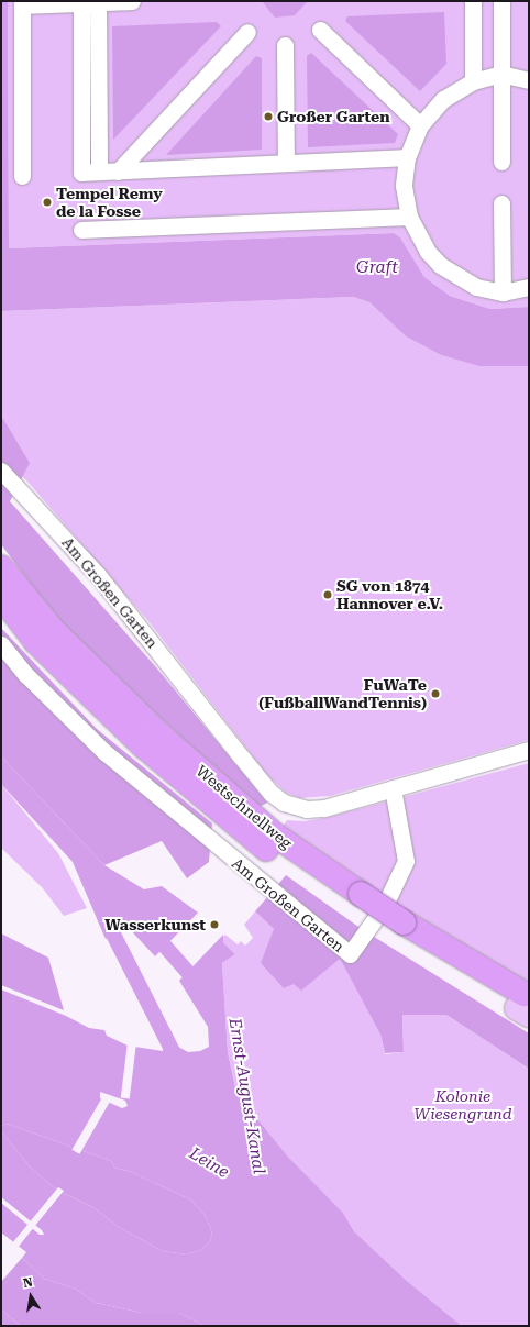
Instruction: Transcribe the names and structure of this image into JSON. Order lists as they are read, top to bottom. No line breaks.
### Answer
{"streets":{"highway":["Westschnellweg"],"street":["Am Großen Garten"]},"water":["Graft","Ernst-August-Kanal","Leine"],"parks":["Kolonie Wiesengrund"],"places":["Großer Garten","Tempel Remy de la Fosse","SG von 1874 Hannover e.V.","FuWaTe (FußballWandTennis)","Wasserkunst"],"north":"top"}
